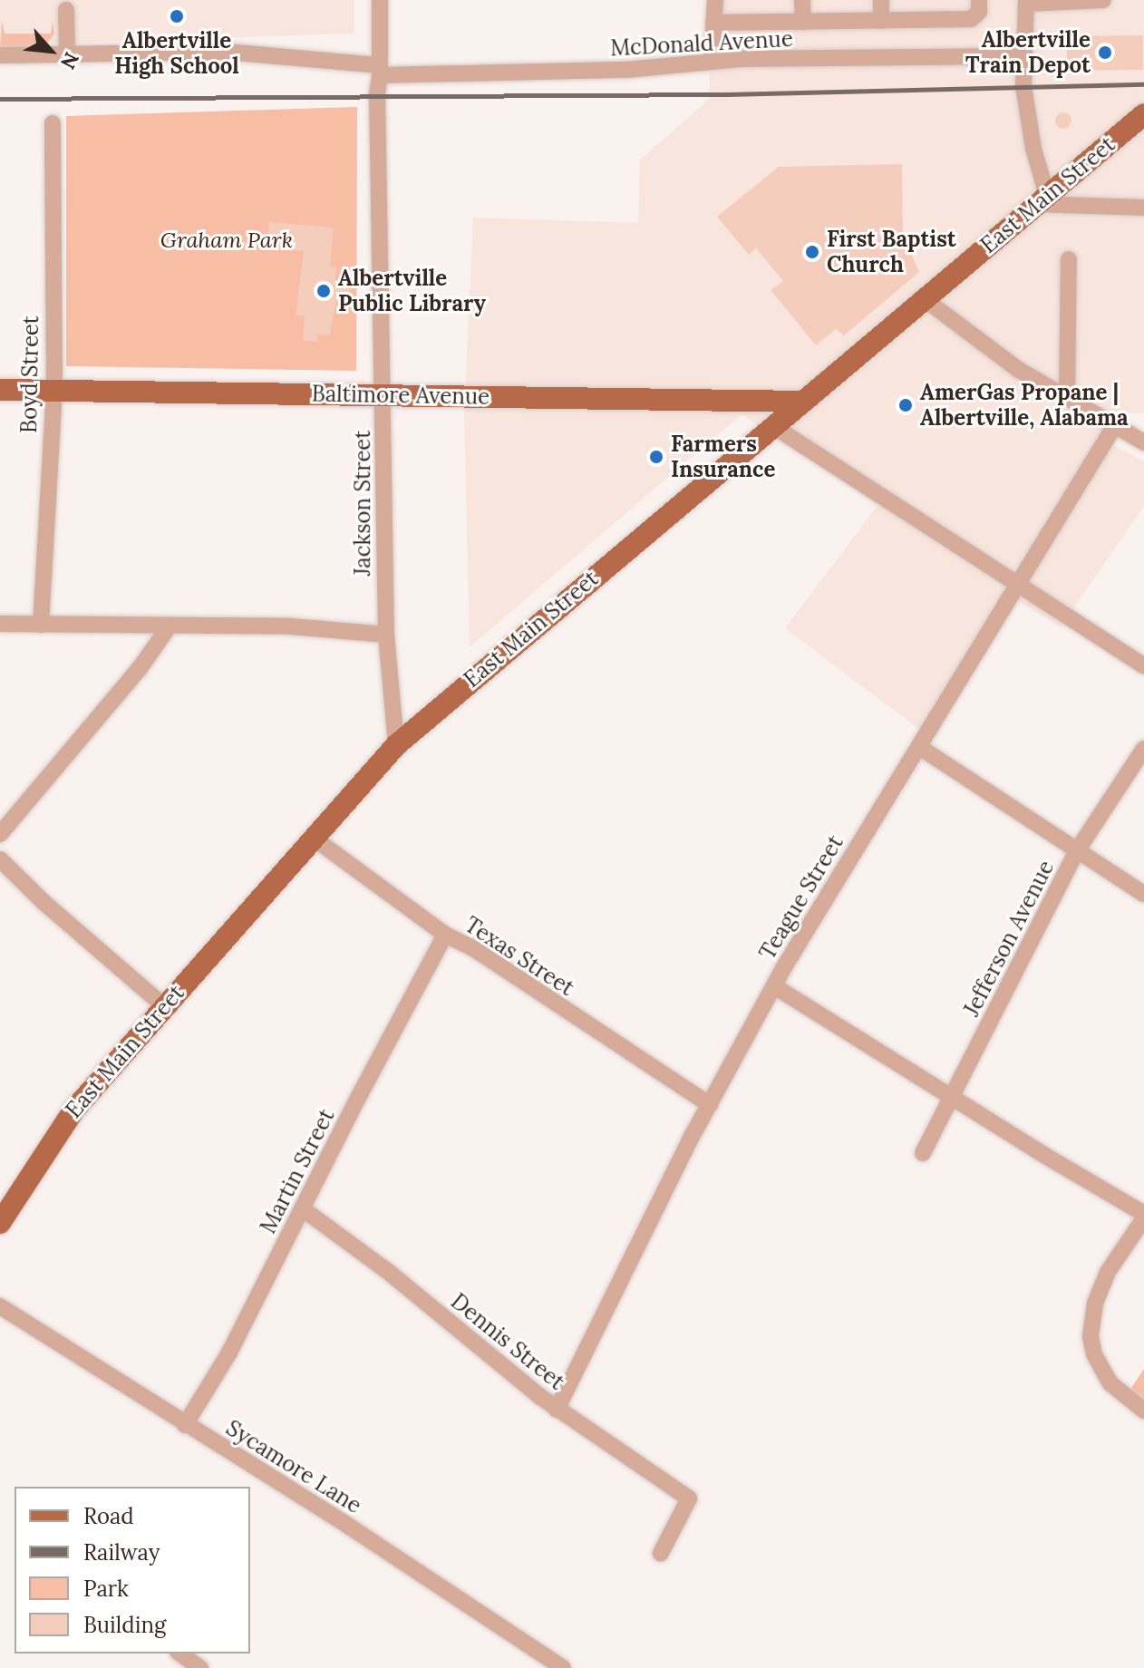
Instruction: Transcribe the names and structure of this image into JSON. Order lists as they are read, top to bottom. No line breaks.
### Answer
{"streets":{"main road":["East Main Street","Baltimore Avenue"],"street":["McDonald Avenue","Boyd Street","Jackson Street","Teague Street","Jefferson Avenue","Texas Street","Martin Street","Dennis Street","Sycamore Lane"]},"crossings":[["McDonald Avenue","Jackson Street"],["East Main Street","Baltimore Avenue"],["East Main Street","Jackson Street"],["East Main Street","Texas Street"],["Boyd Street","Baltimore Avenue"],["Baltimore Avenue","Jackson Street"],["Teague Street","Texas Street"],["Teague Street","Dennis Street"],["Texas Street","Martin Street"],["Martin Street","Dennis Street"],["Martin Street","Sycamore Lane"]],"parks":["Graham Park"],"places":["Albertville High School","Albertville Train Depot","First Baptist Church","Albertville Public Library","AmerGas Propane | Albertville, Alabama","Farmers Insurance"],"legend":["Road","Railway","Park","Building"],"north":"bottom right"}
